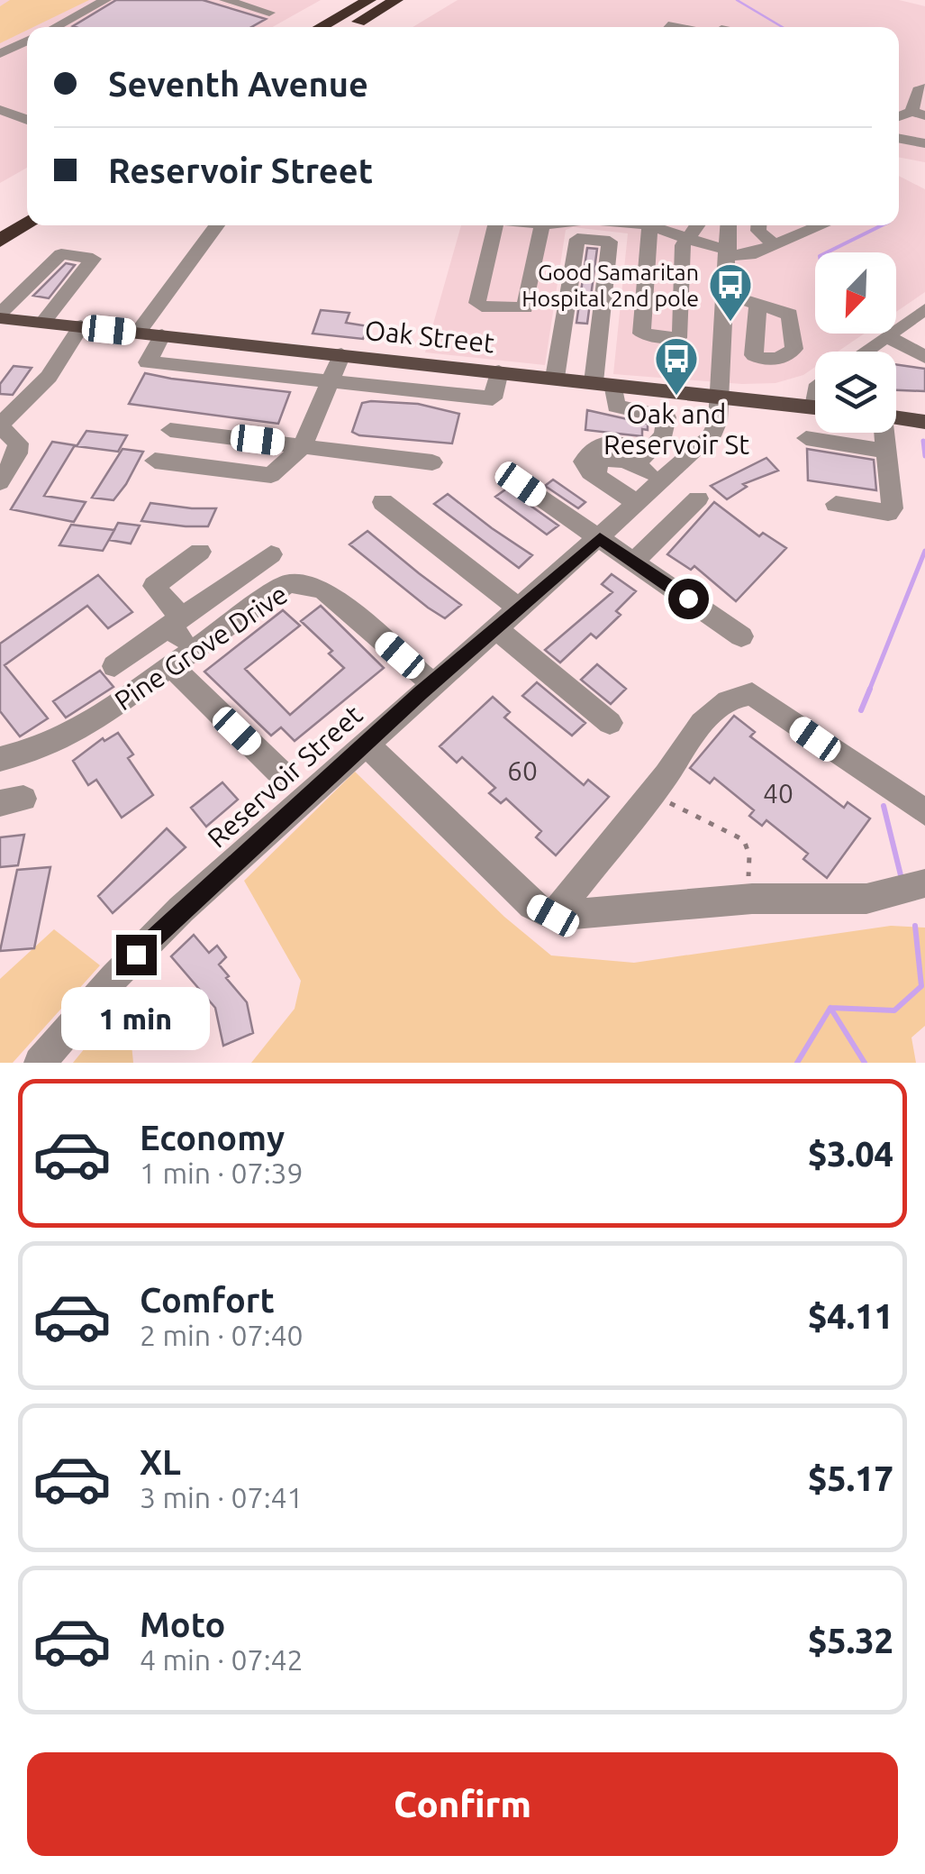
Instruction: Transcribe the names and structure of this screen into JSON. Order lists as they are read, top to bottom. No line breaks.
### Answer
{"streets":{"main road":["Oak Street"],"street":["Pine Grove Drive","Reservoir Street"]},"crossings":[["Oak Street","Reservoir Street"],["Pine Grove Drive","Reservoir Street"]],"places":{"bus stop":["Good Samaritan Hospital 2nd pole","Oak and Reservoir St"]},"house_numbers":["60","40"],"north":"bottom left","page":{"banner":["Seventh Avenue","Reservoir Street"],"bubble":"1 min","list":[{"name":"Economy","note":"1 min · 07:39","value":"$3.04"},{"name":"Comfort","note":"2 min · 07:40","value":"$4.11"},{"name":"XL","note":"3 min · 07:41","value":"$5.17"},{"name":"Moto","note":"4 min · 07:42","value":"$5.32"}],"buttons":"Confirm"}}
